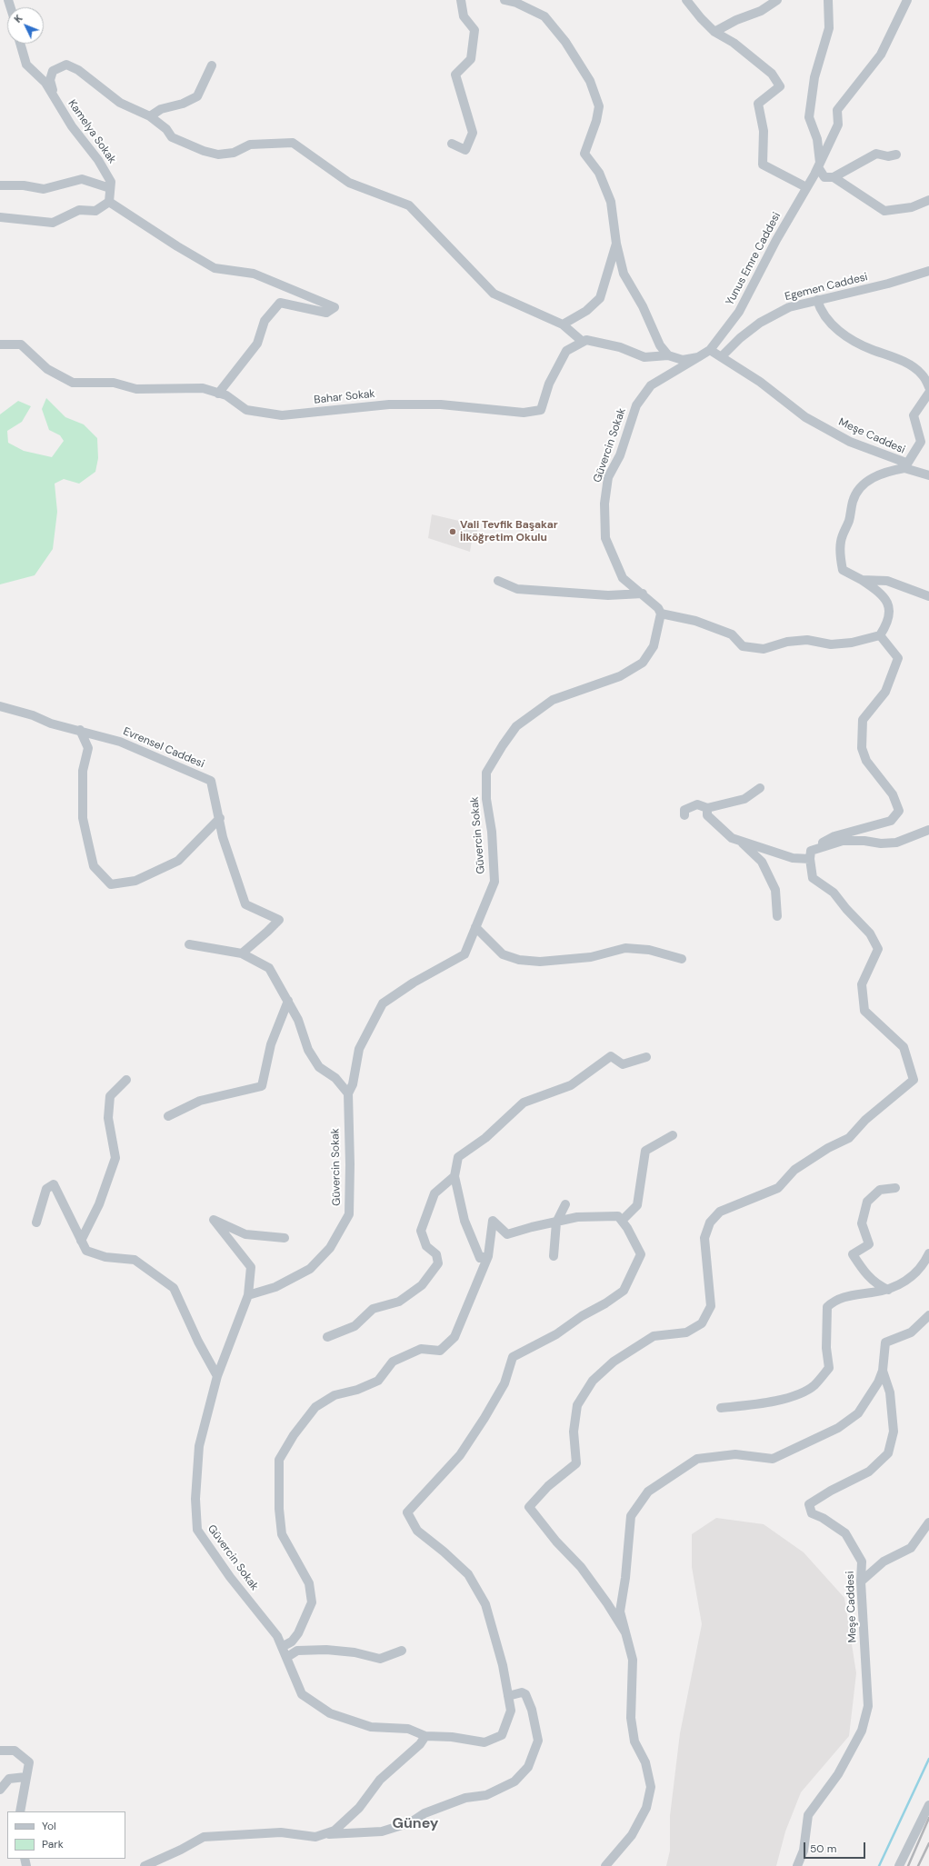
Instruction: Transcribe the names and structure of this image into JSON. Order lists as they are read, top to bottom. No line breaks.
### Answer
{"streets":{"street":["Kamelya Sokak","Yunus Emre Caddesi","Egemen Caddesi","Bahar Sokak","Meşe Caddesi","Güvercin Sokak","Evrensel Caddesi"]},"crossings":[["Yunus Emre Caddesi","Meşe Caddesi"],["Yunus Emre Caddesi","Güvercin Sokak"],["Egemen Caddesi","Meşe Caddesi"]],"districts":["Güney"],"places":["Vali Tevfik Başakar İlköğretim Okulu"],"legend":["Yol","Park"],"scale_bar":"50 m","north":"top left"}
